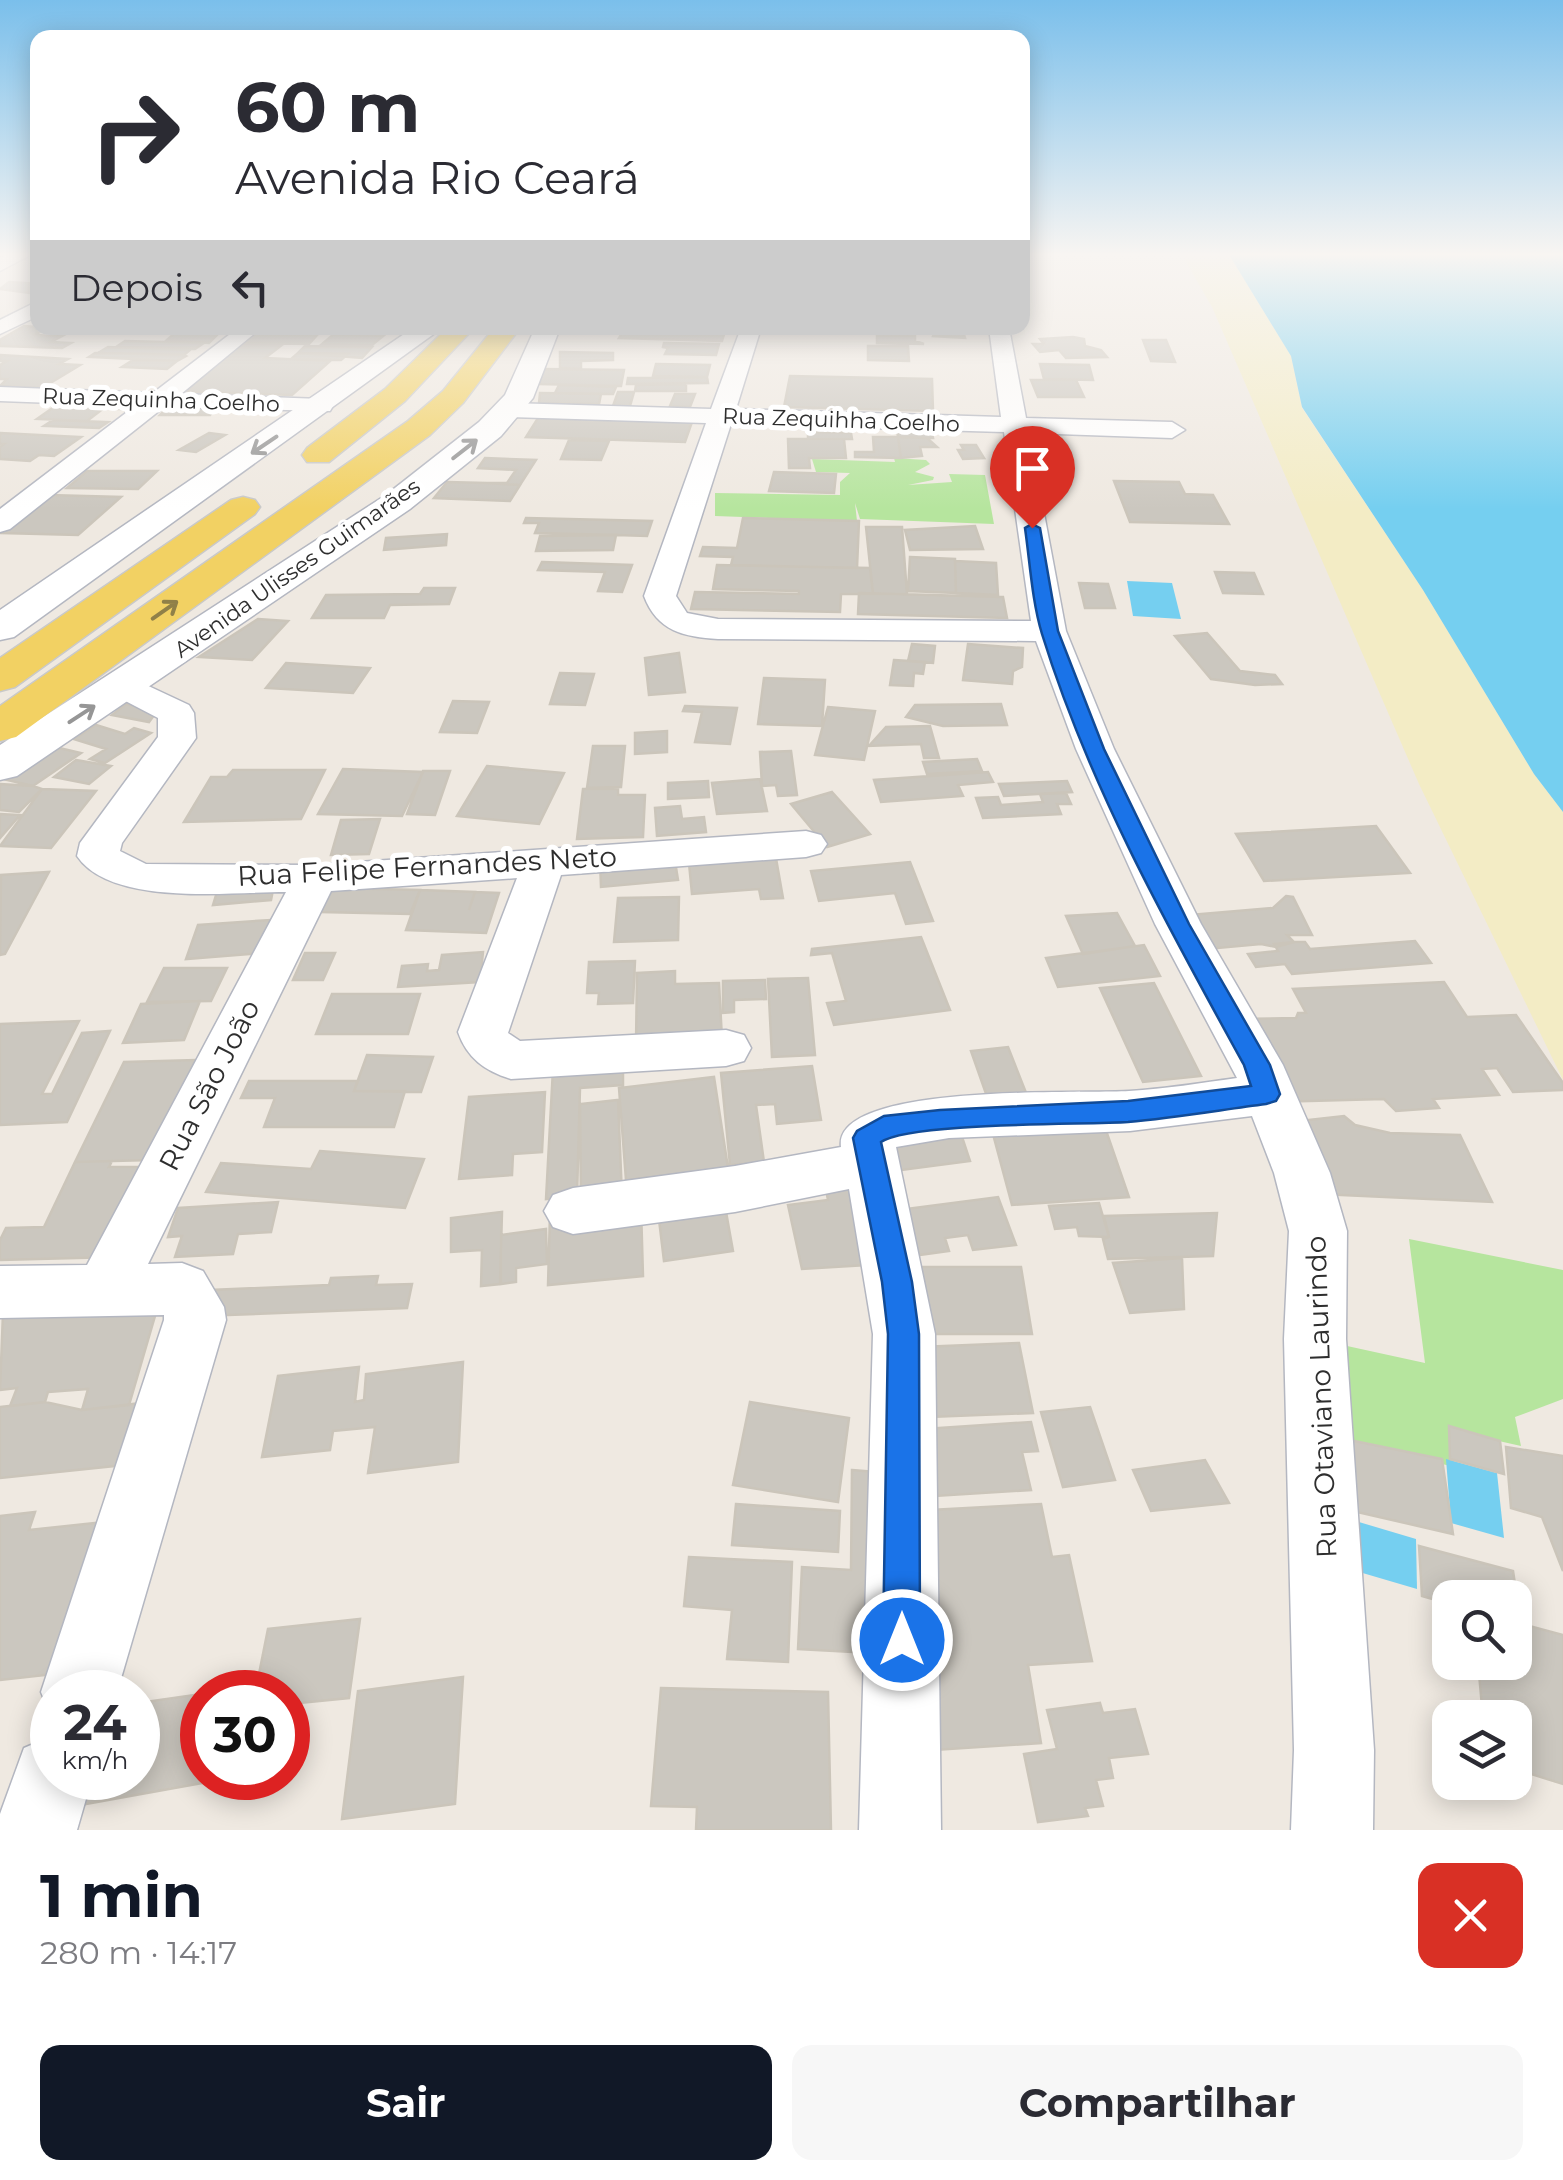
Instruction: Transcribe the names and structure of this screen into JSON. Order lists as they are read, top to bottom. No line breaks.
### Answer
{"streets":{"main road":["Avenida Ulisses Guimarães"],"street":["Rua Zequinha Coelho","Rua Zequihha Coelho","Rua Felipe Fernandes Neto","Rua São João","Rua Otaviano Laurindo"]},"crossings":[["Rua Zequihha Coelho","Avenida Ulisses Guimarães"],["Rua Zequihha Coelho","Rua Otaviano Laurindo"],["Avenida Ulisses Guimarães","Rua Felipe Fernandes Neto"],["Rua Felipe Fernandes Neto","Rua São João"]],"page":{"turn":["60 m","Avenida Rio Ceará"],"then":"Depois","speed":"24 km/h","limit":"30","heading":["1 min","280 m · 14:17"],"buttons":["Sair","Compartilhar"]}}
